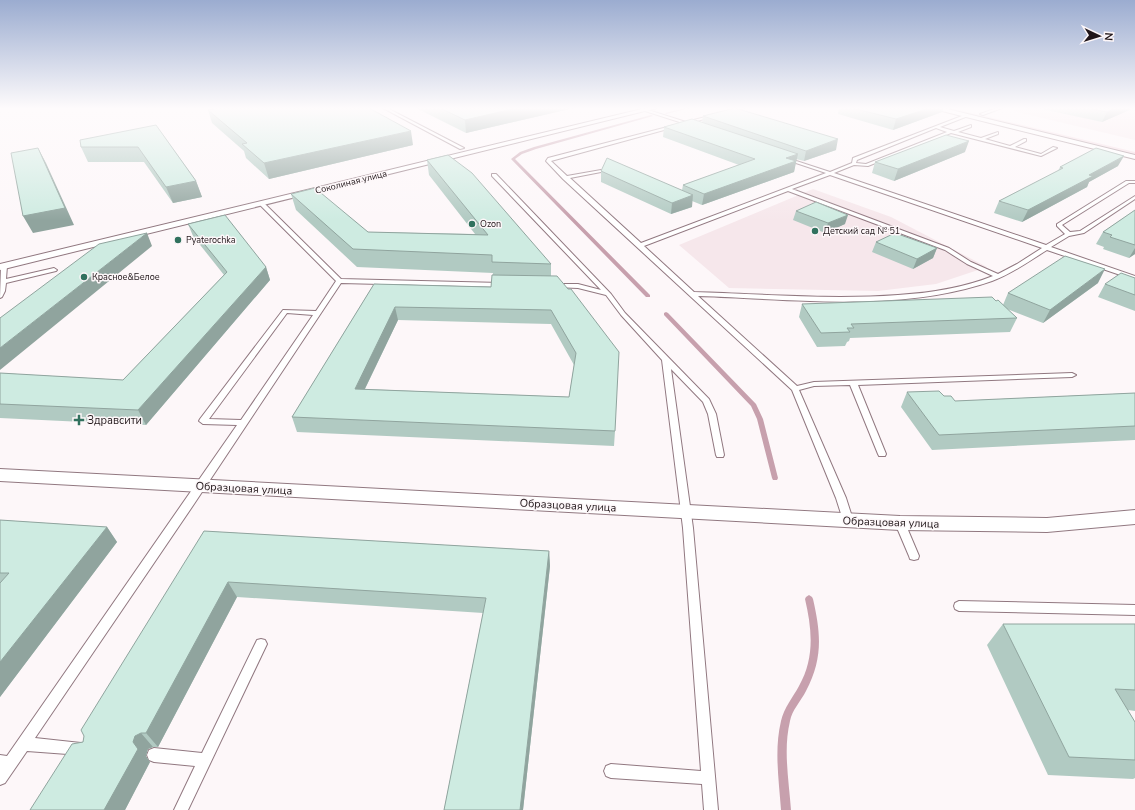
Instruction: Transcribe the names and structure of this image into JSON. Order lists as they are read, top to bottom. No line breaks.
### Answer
{"streets":{"street":["Соколиная улица","Образцовая улица"]},"places":{"other":["Ozon","Детский сад № 51","Pyaterochka","Красное&Белое"],"health":["Здравсити"]},"north":"right"}
